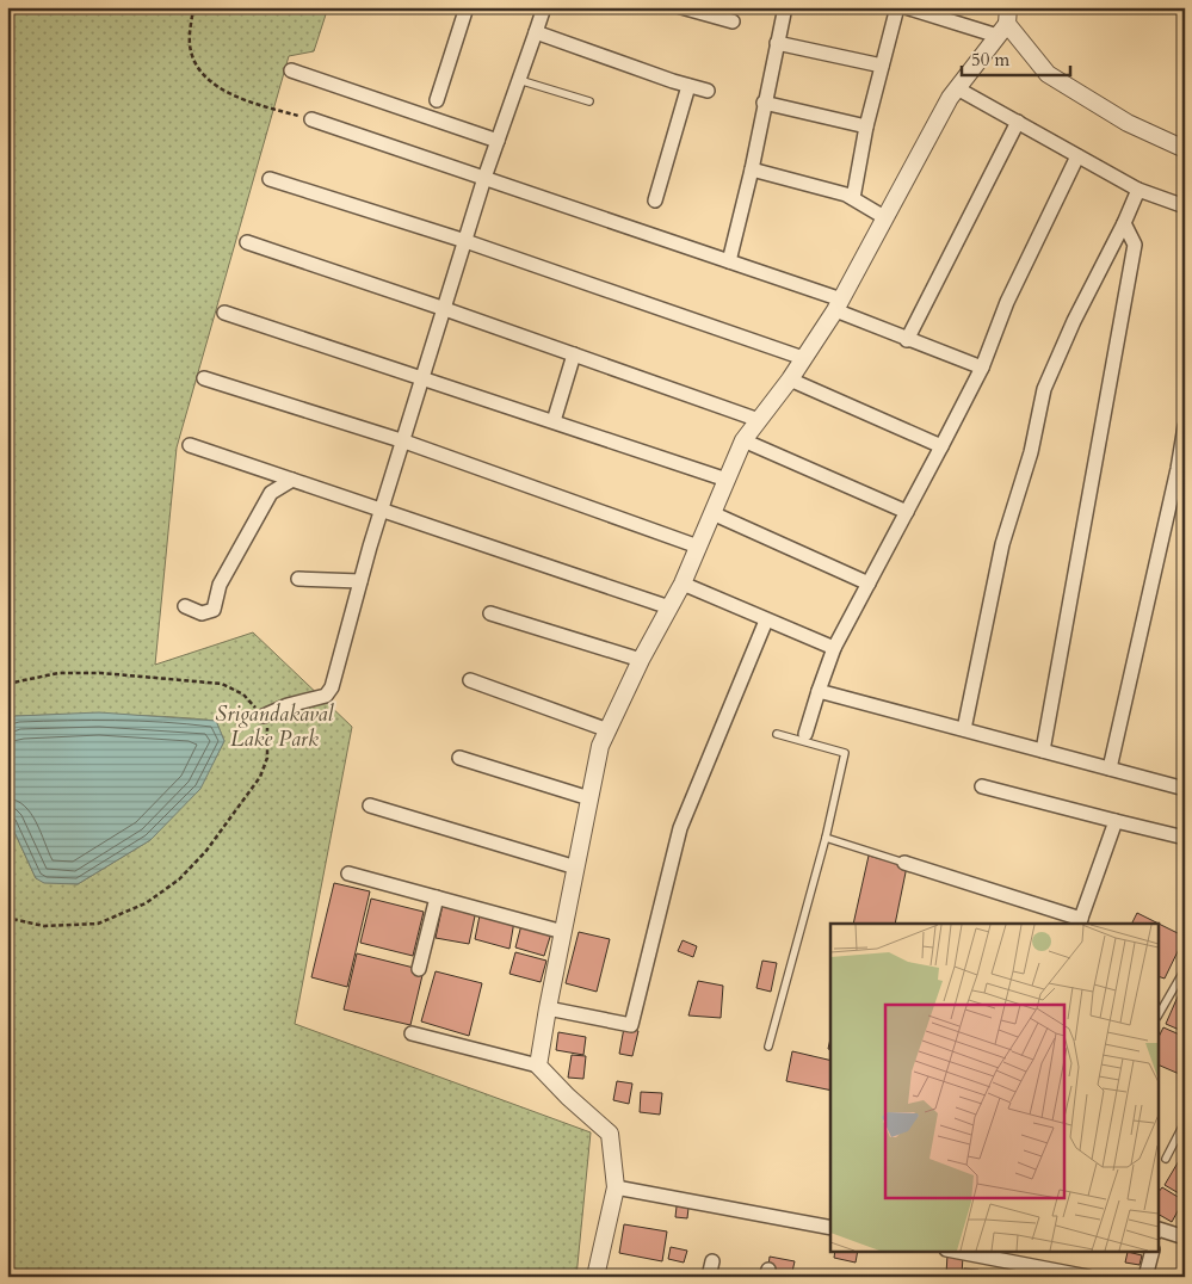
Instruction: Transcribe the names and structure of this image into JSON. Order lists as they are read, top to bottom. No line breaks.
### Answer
{"parks":["Srigandakaval Lake Park"],"scale_bar":"50 m"}
